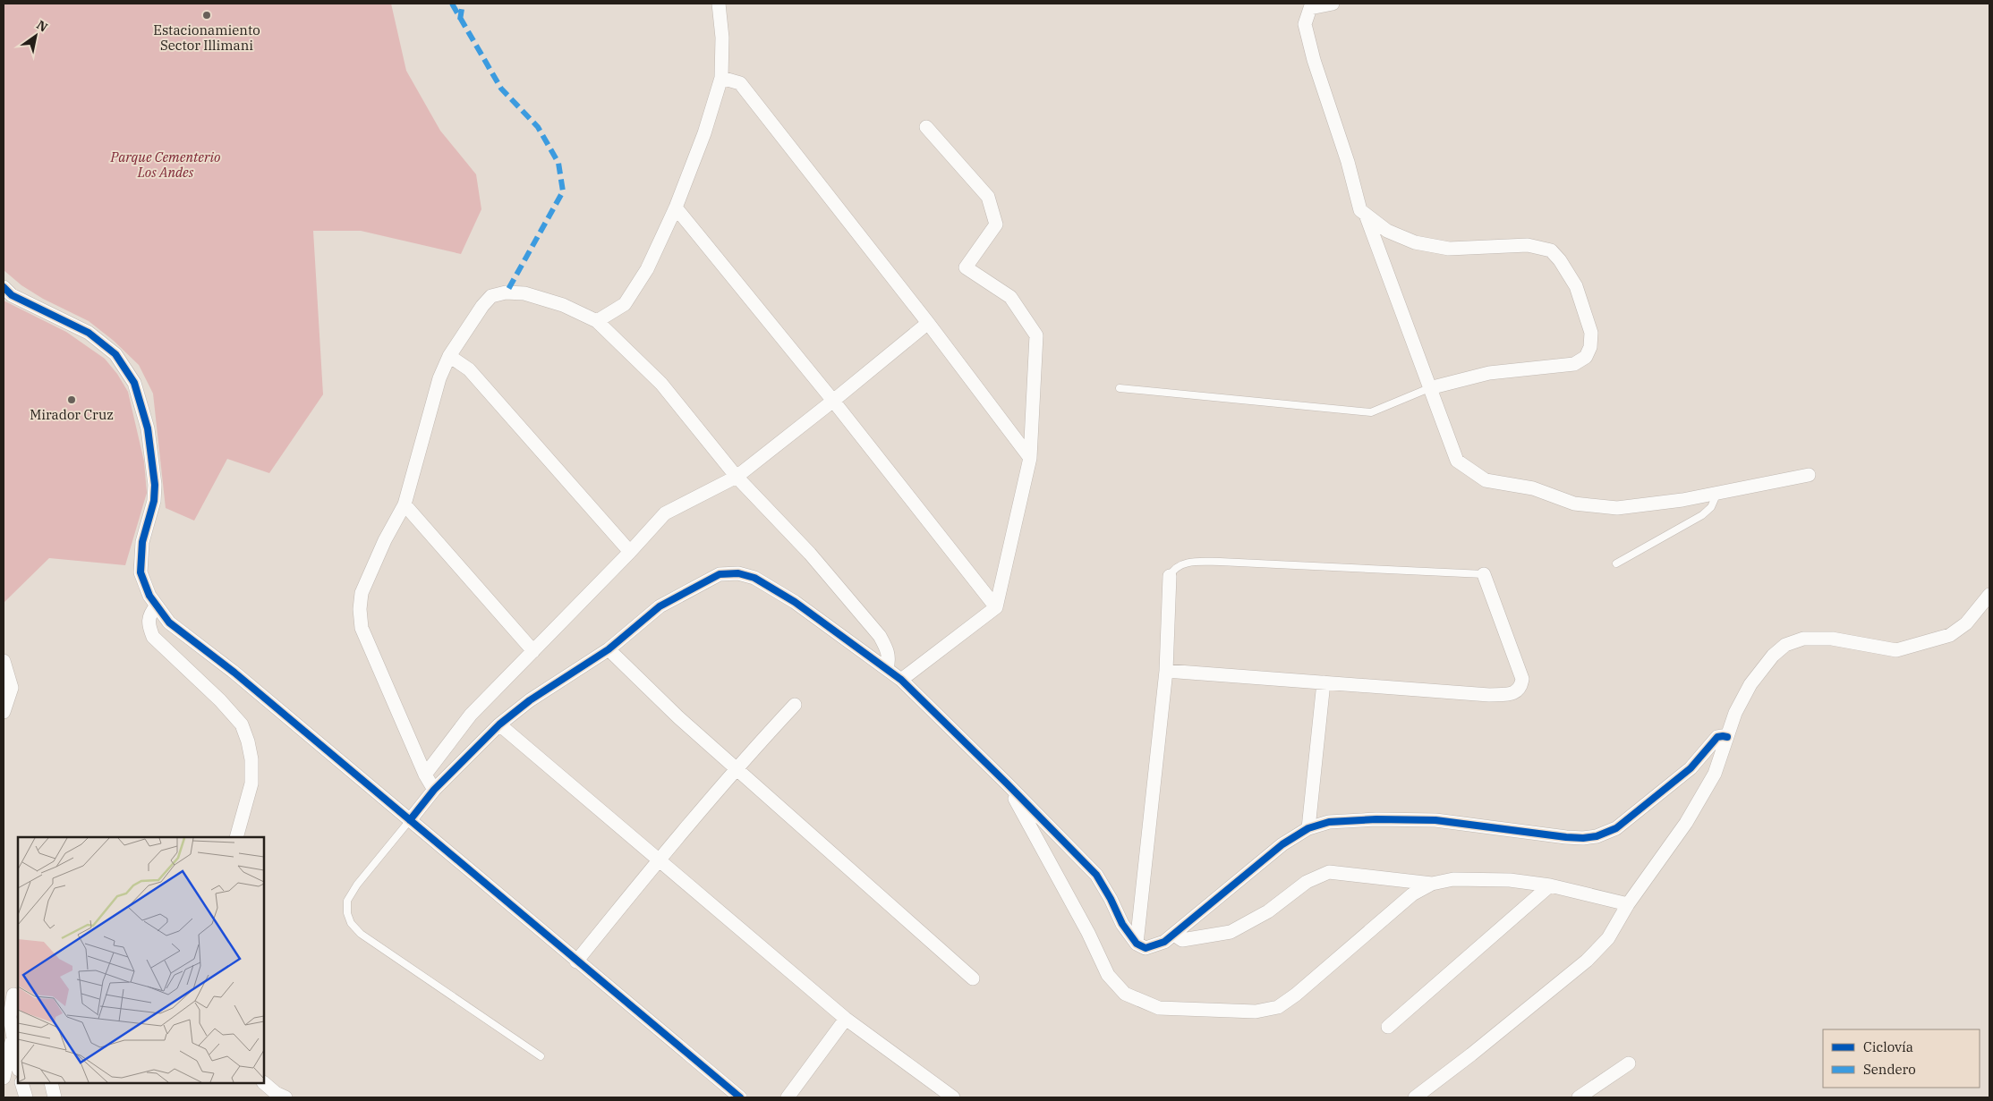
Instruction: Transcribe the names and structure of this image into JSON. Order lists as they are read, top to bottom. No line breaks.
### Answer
{"parks":["Parque Cementerio Los Andes"],"places":["Estacionamiento Sector Illimani","Mirador Cruz"],"legend":["Ciclovía","Sendero"],"north":"top right"}
